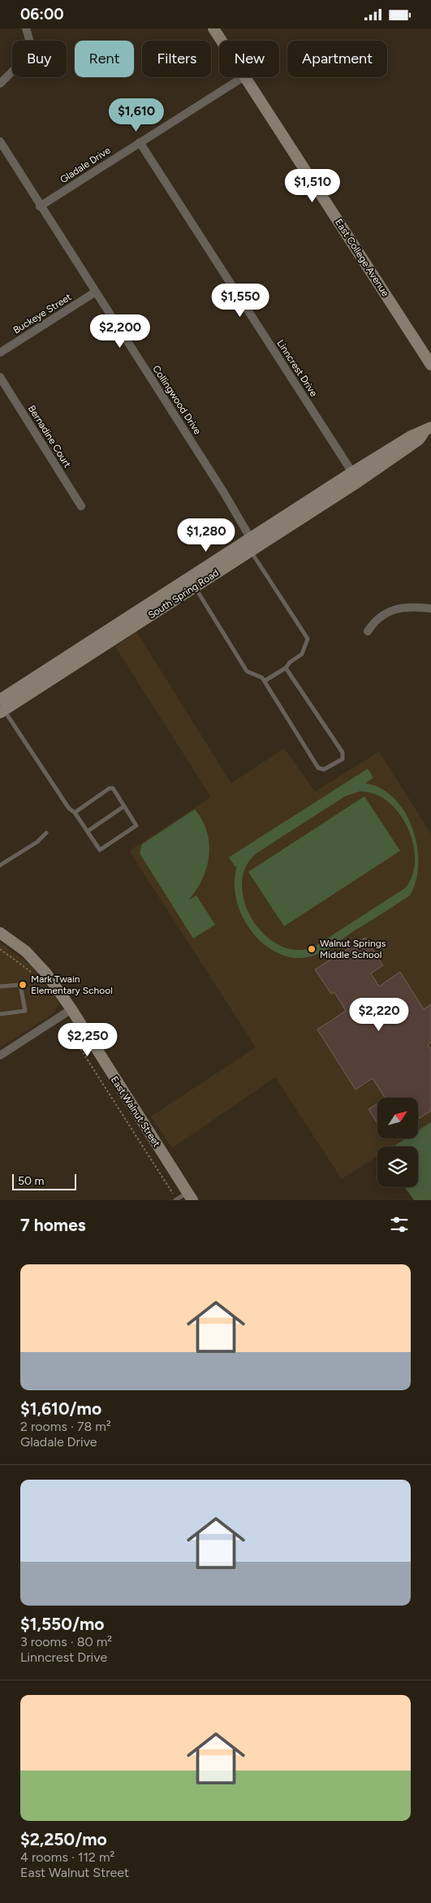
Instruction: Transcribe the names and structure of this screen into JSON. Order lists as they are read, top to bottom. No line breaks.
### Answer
{"streets":{"main road":["East College Avenue","South Spring Road","East Walnut Street"],"street":["Gladale Drive","Buckeye Street","Linncrest Drive","Collingwood Drive","Bernadine Court"]},"crossings":[["Gladale Drive","Linncrest Drive"],["Gladale Drive","Collingwood Drive"],["Buckeye Street","Collingwood Drive"],["Linncrest Drive","South Spring Road"],["Collingwood Drive","South Spring Road"]],"places":["Walnut Springs Middle School","Mark Twain Elementary School"],"scale_bar":"50 m","north":"top right","page":{"status":"06:00","chip":["Buy","Rent","Filters","New","Apartment"],"price":["$1,610","$1,510","$1,550","$2,200","$1,280","$2,220","$2,250"],"scale":"50 m","heading":"7 homes","list":[{"name":"$1,610/mo","note":"2 rooms · 78 m² · Gladale Drive"},{"name":"$1,550/mo","note":"3 rooms · 80 m² · Linncrest Drive"},{"name":"$2,250/mo","note":"4 rooms · 112 m² · East Walnut Street"}]}}
